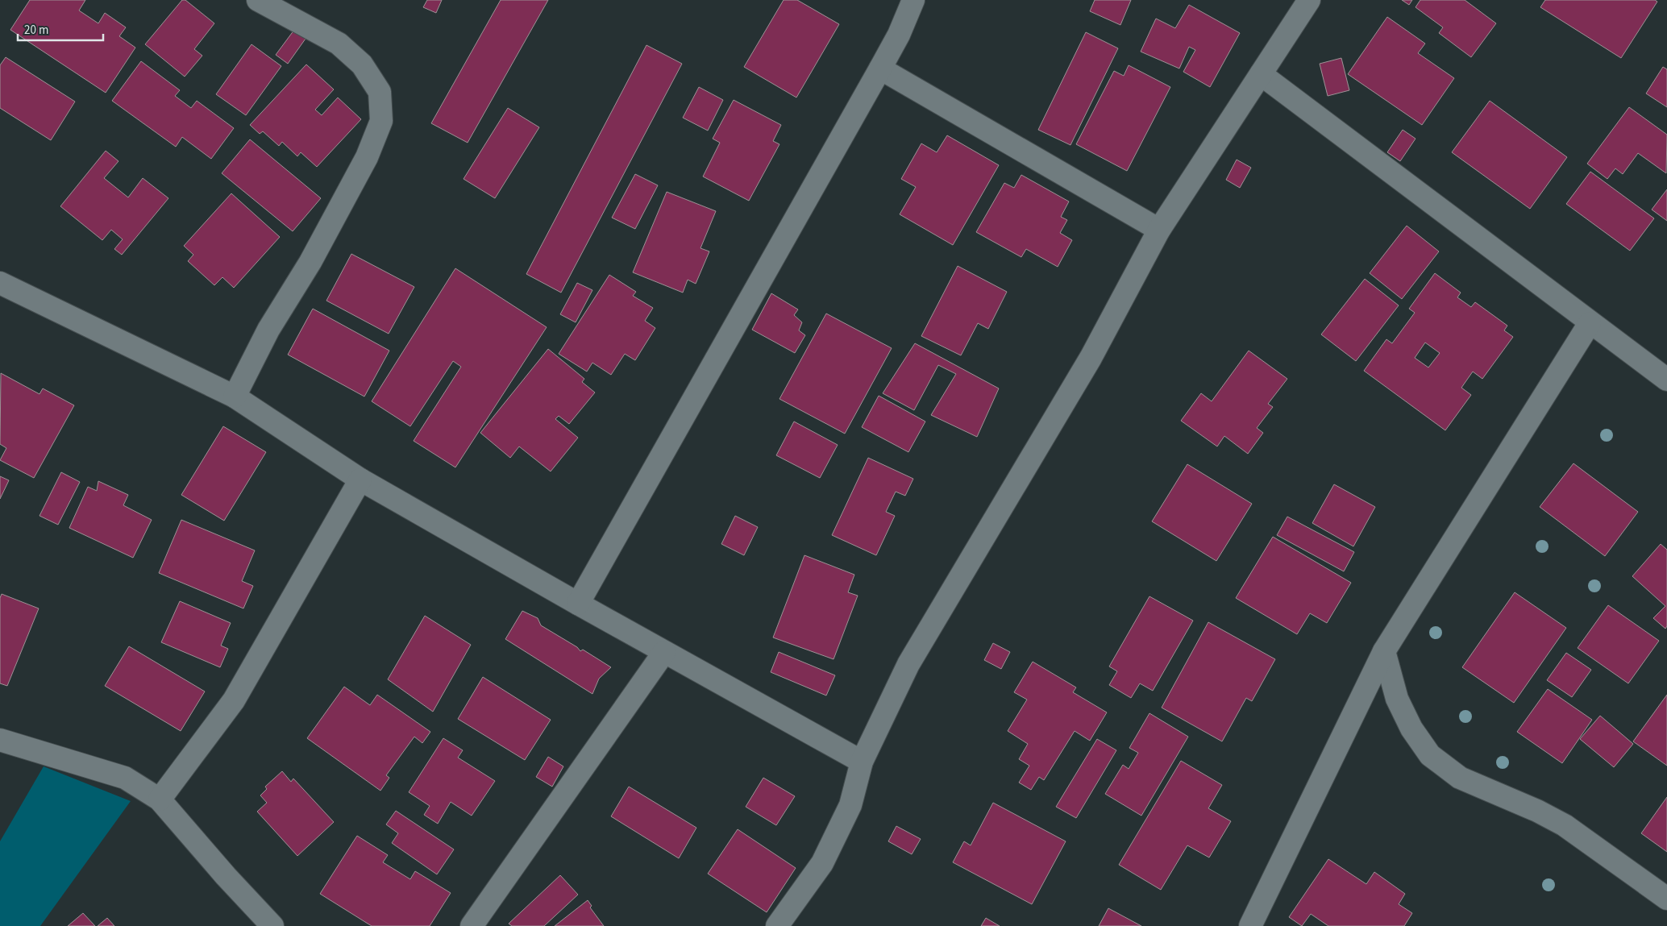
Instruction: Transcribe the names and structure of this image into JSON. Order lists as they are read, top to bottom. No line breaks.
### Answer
{"scale_bar":"20 m"}
